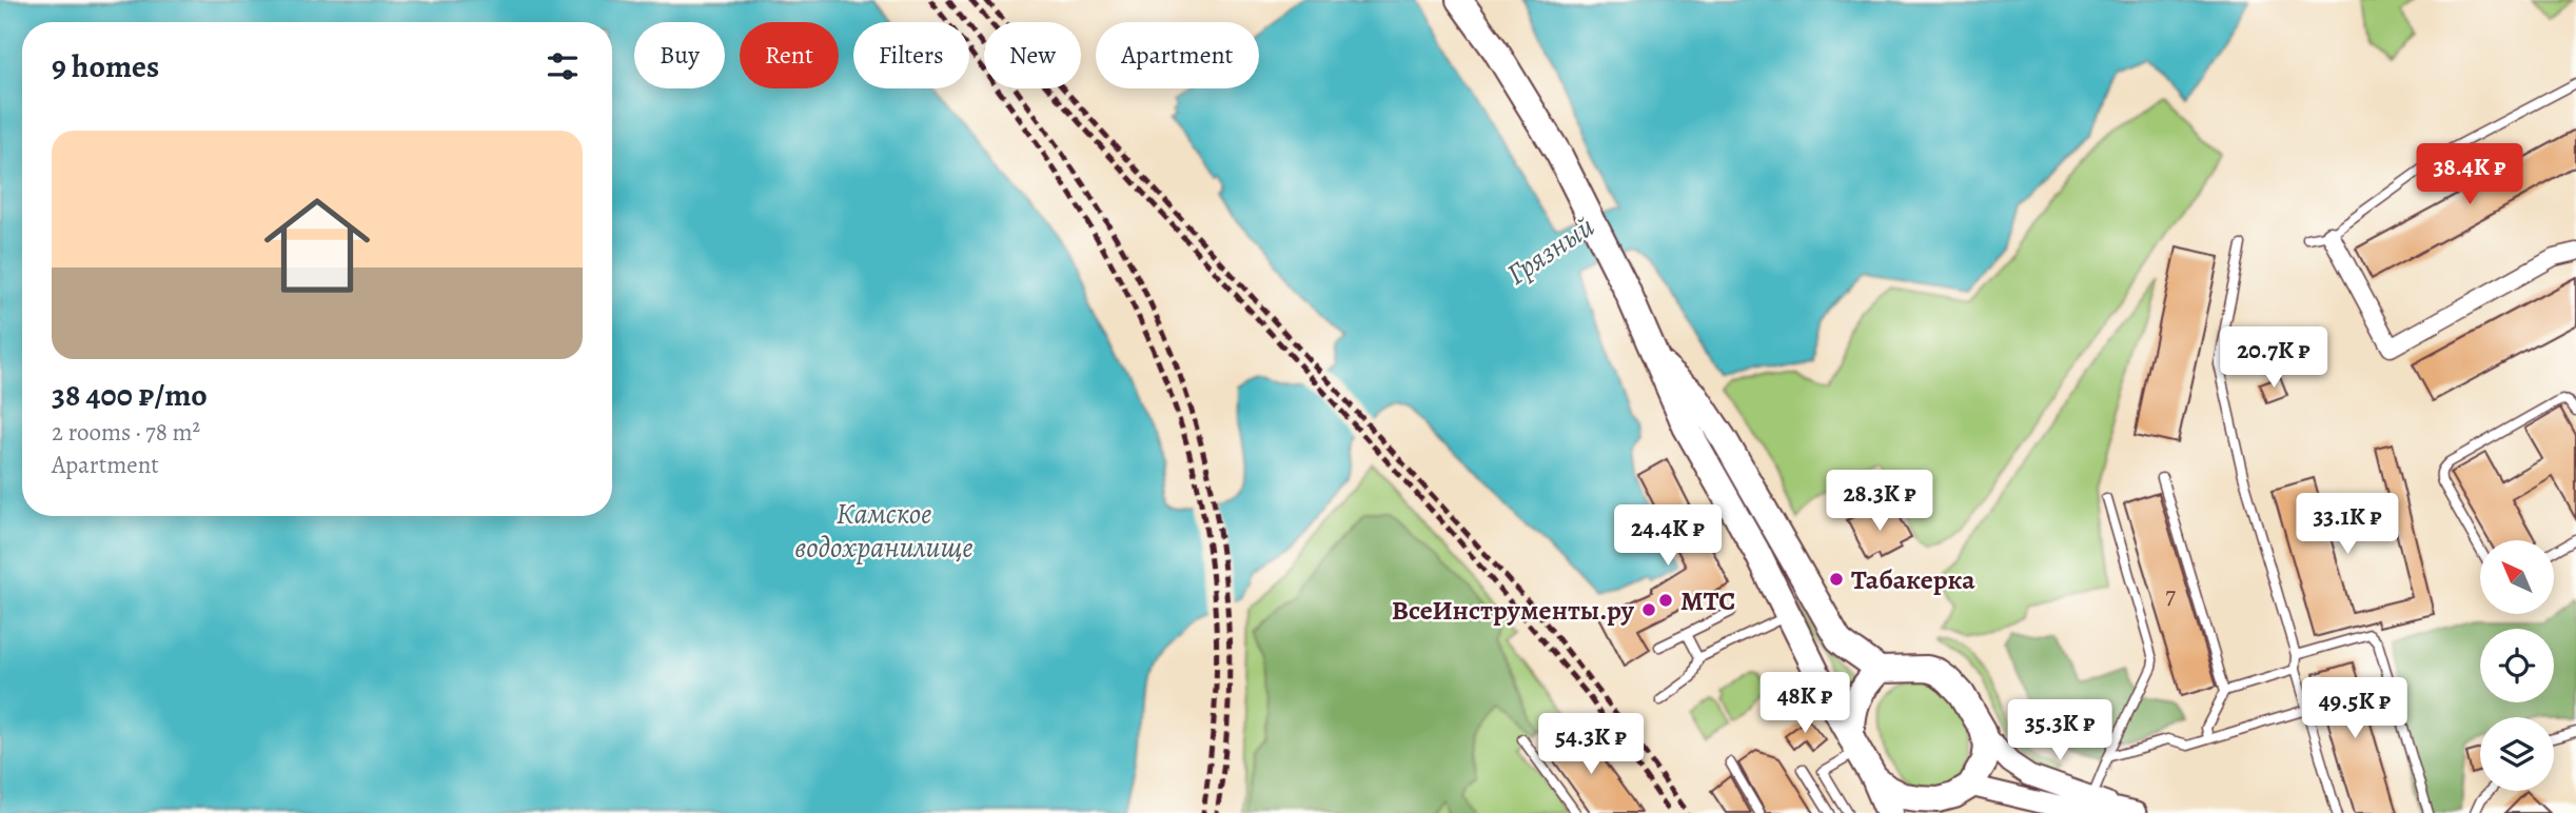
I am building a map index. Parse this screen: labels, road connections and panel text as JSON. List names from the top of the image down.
{
  "water": ["Грязный", "Камское водохранилище"],
  "places": ["Табакерка", "МТС", "ВсеИнструменты.ру"],
  "house_numbers": ["7"],
  "north": "top left",
  "page": {
    "chip": [
      "Buy",
      "Rent",
      "Filters",
      "New",
      "Apartment"
    ],
    "heading": "9 homes",
    "list": [
      {
        "name": "38 400 ₽/mo",
        "note": "2 rooms · 78 m² · Apartment"
      }
    ],
    "price": [
      "38.4K ₽",
      "20.7K ₽",
      "28.3K ₽",
      "33.1K ₽",
      "24.4K ₽",
      "48K ₽",
      "49.5K ₽",
      "35.3K ₽",
      "54.3K ₽"
    ]
  }
}
